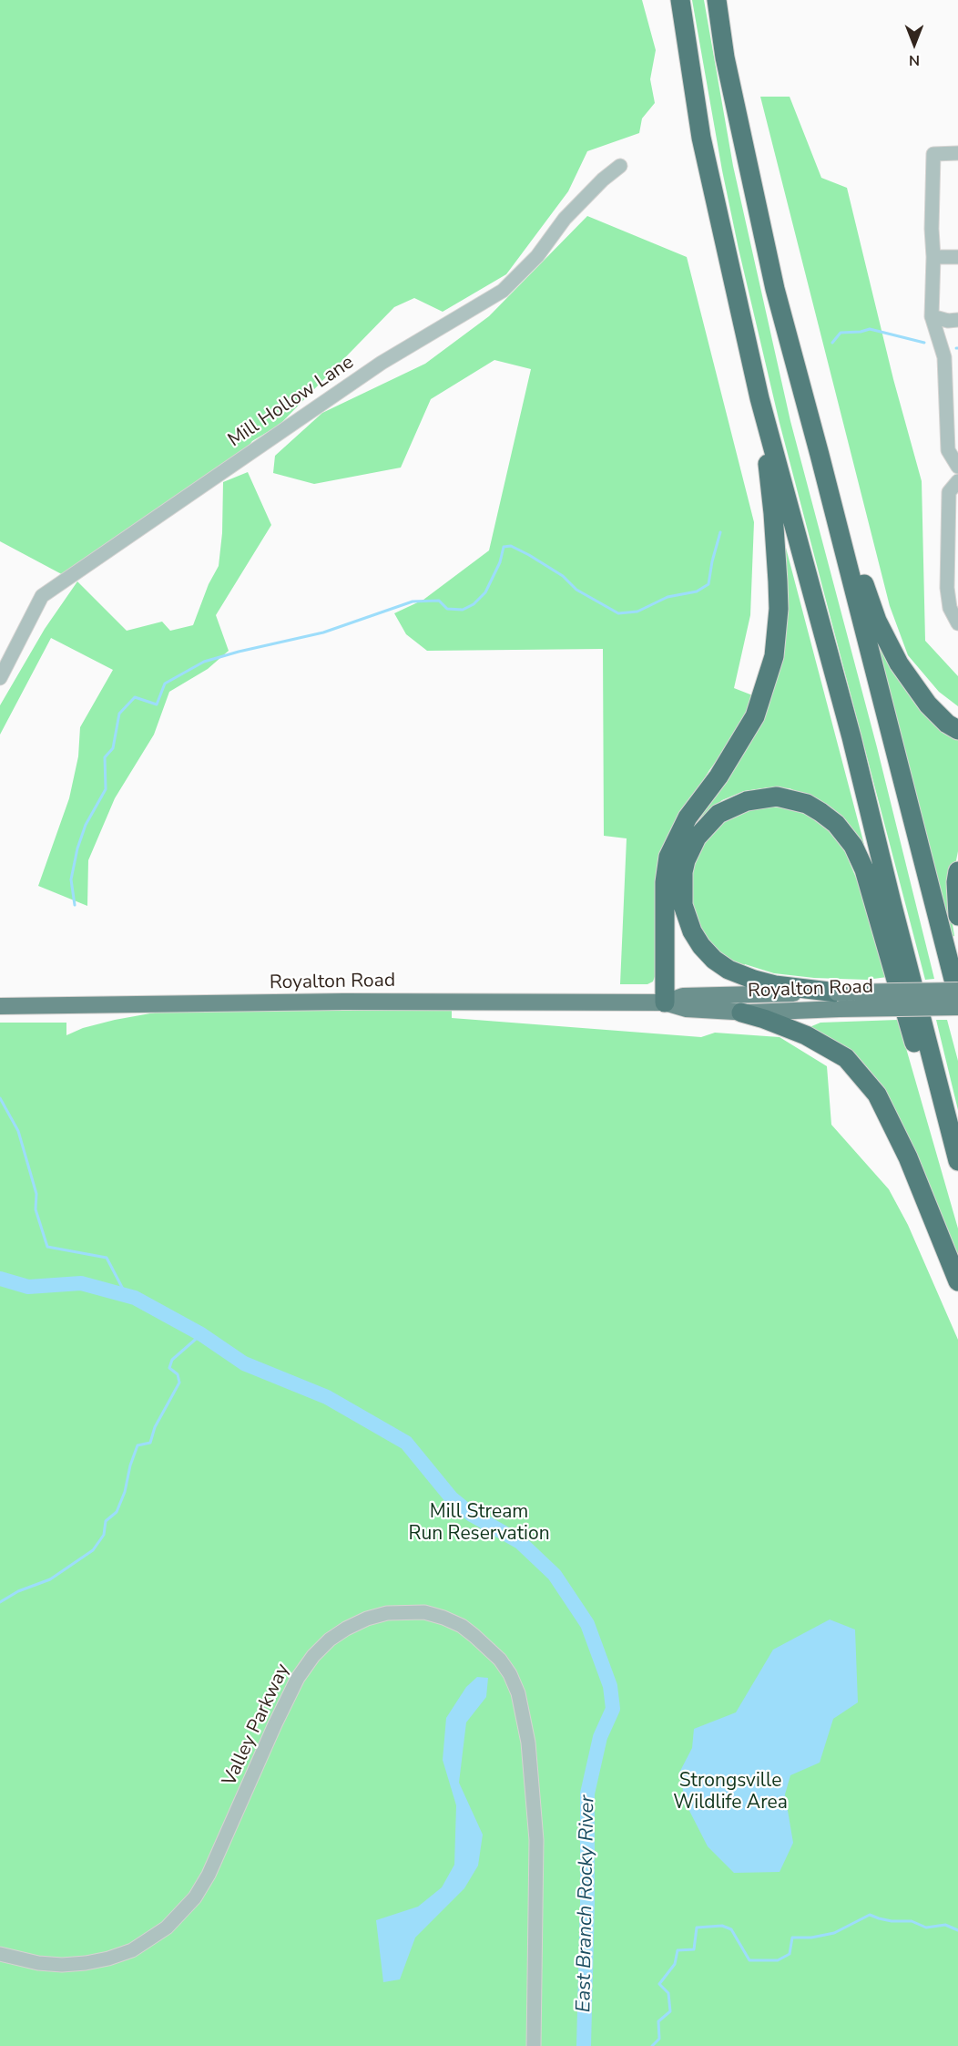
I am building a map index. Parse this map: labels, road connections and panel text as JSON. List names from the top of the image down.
{
  "streets": {
    "main road": ["Royalton Road"],
    "street": ["Mill Hollow Lane", "Valley Parkway"]
  },
  "water": ["East Branch Rocky River"],
  "parks": ["Mill Stream Run Reservation", "Strongsville Wildlife Area"],
  "north": "bottom"
}
